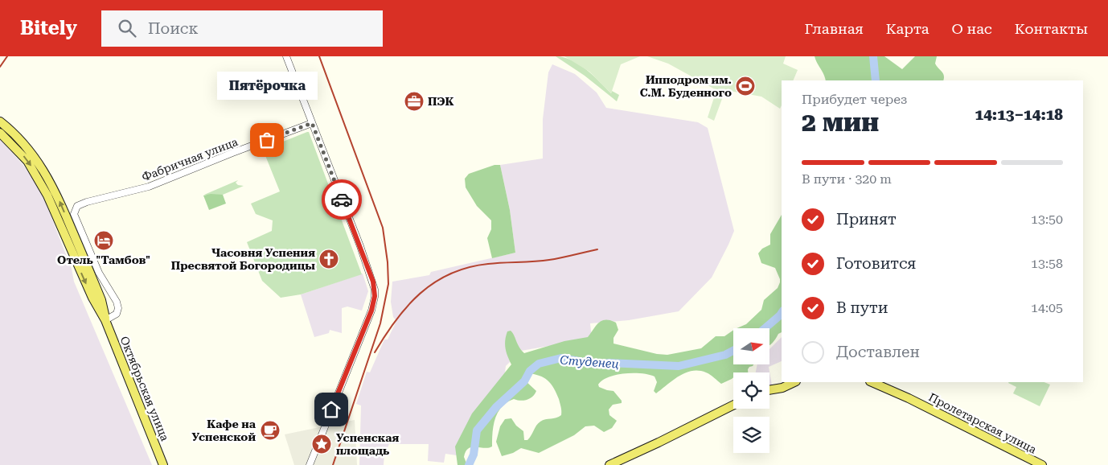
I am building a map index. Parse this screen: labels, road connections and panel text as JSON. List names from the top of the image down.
{
  "streets": {
    "main road": ["Октябрьская улица", "Пролетарская улица"],
    "street": ["Фабричная улица"]
  },
  "crossings": [
    ["Фабричная улица", "Октябрьская улица"]
  ],
  "water": ["Студенец"],
  "places": {
    "sports": ["Ипподром им. С.М. Буденного"],
    "office": ["ПЭК"],
    "other": ["Пятёрочка"],
    "hotel": ["Отель \"Тамбов\""],
    "church": ["Часовня Успения Пресвятой Богородицы"],
    "cafe": ["Кафе на Успенской"],
    "place": ["Успенская площадь"]
  },
  "north": "right",
  "page": {
    "header": "Bitely",
    "search": "Поиск",
    "nav": [
      "Главная",
      "Карта",
      "О нас",
      "Контакты"
    ],
    "bubble": "Пятёрочка",
    "heading": ["2 мин", "Прибудет через", "14:13–14:18"],
    "bar": "В пути · 320 m",
    "list": [
      ["Принят", "13:50"],
      ["Готовится", "13:58"],
      ["В пути", "14:05"],
      "Доставлен"
    ]
  }
}
